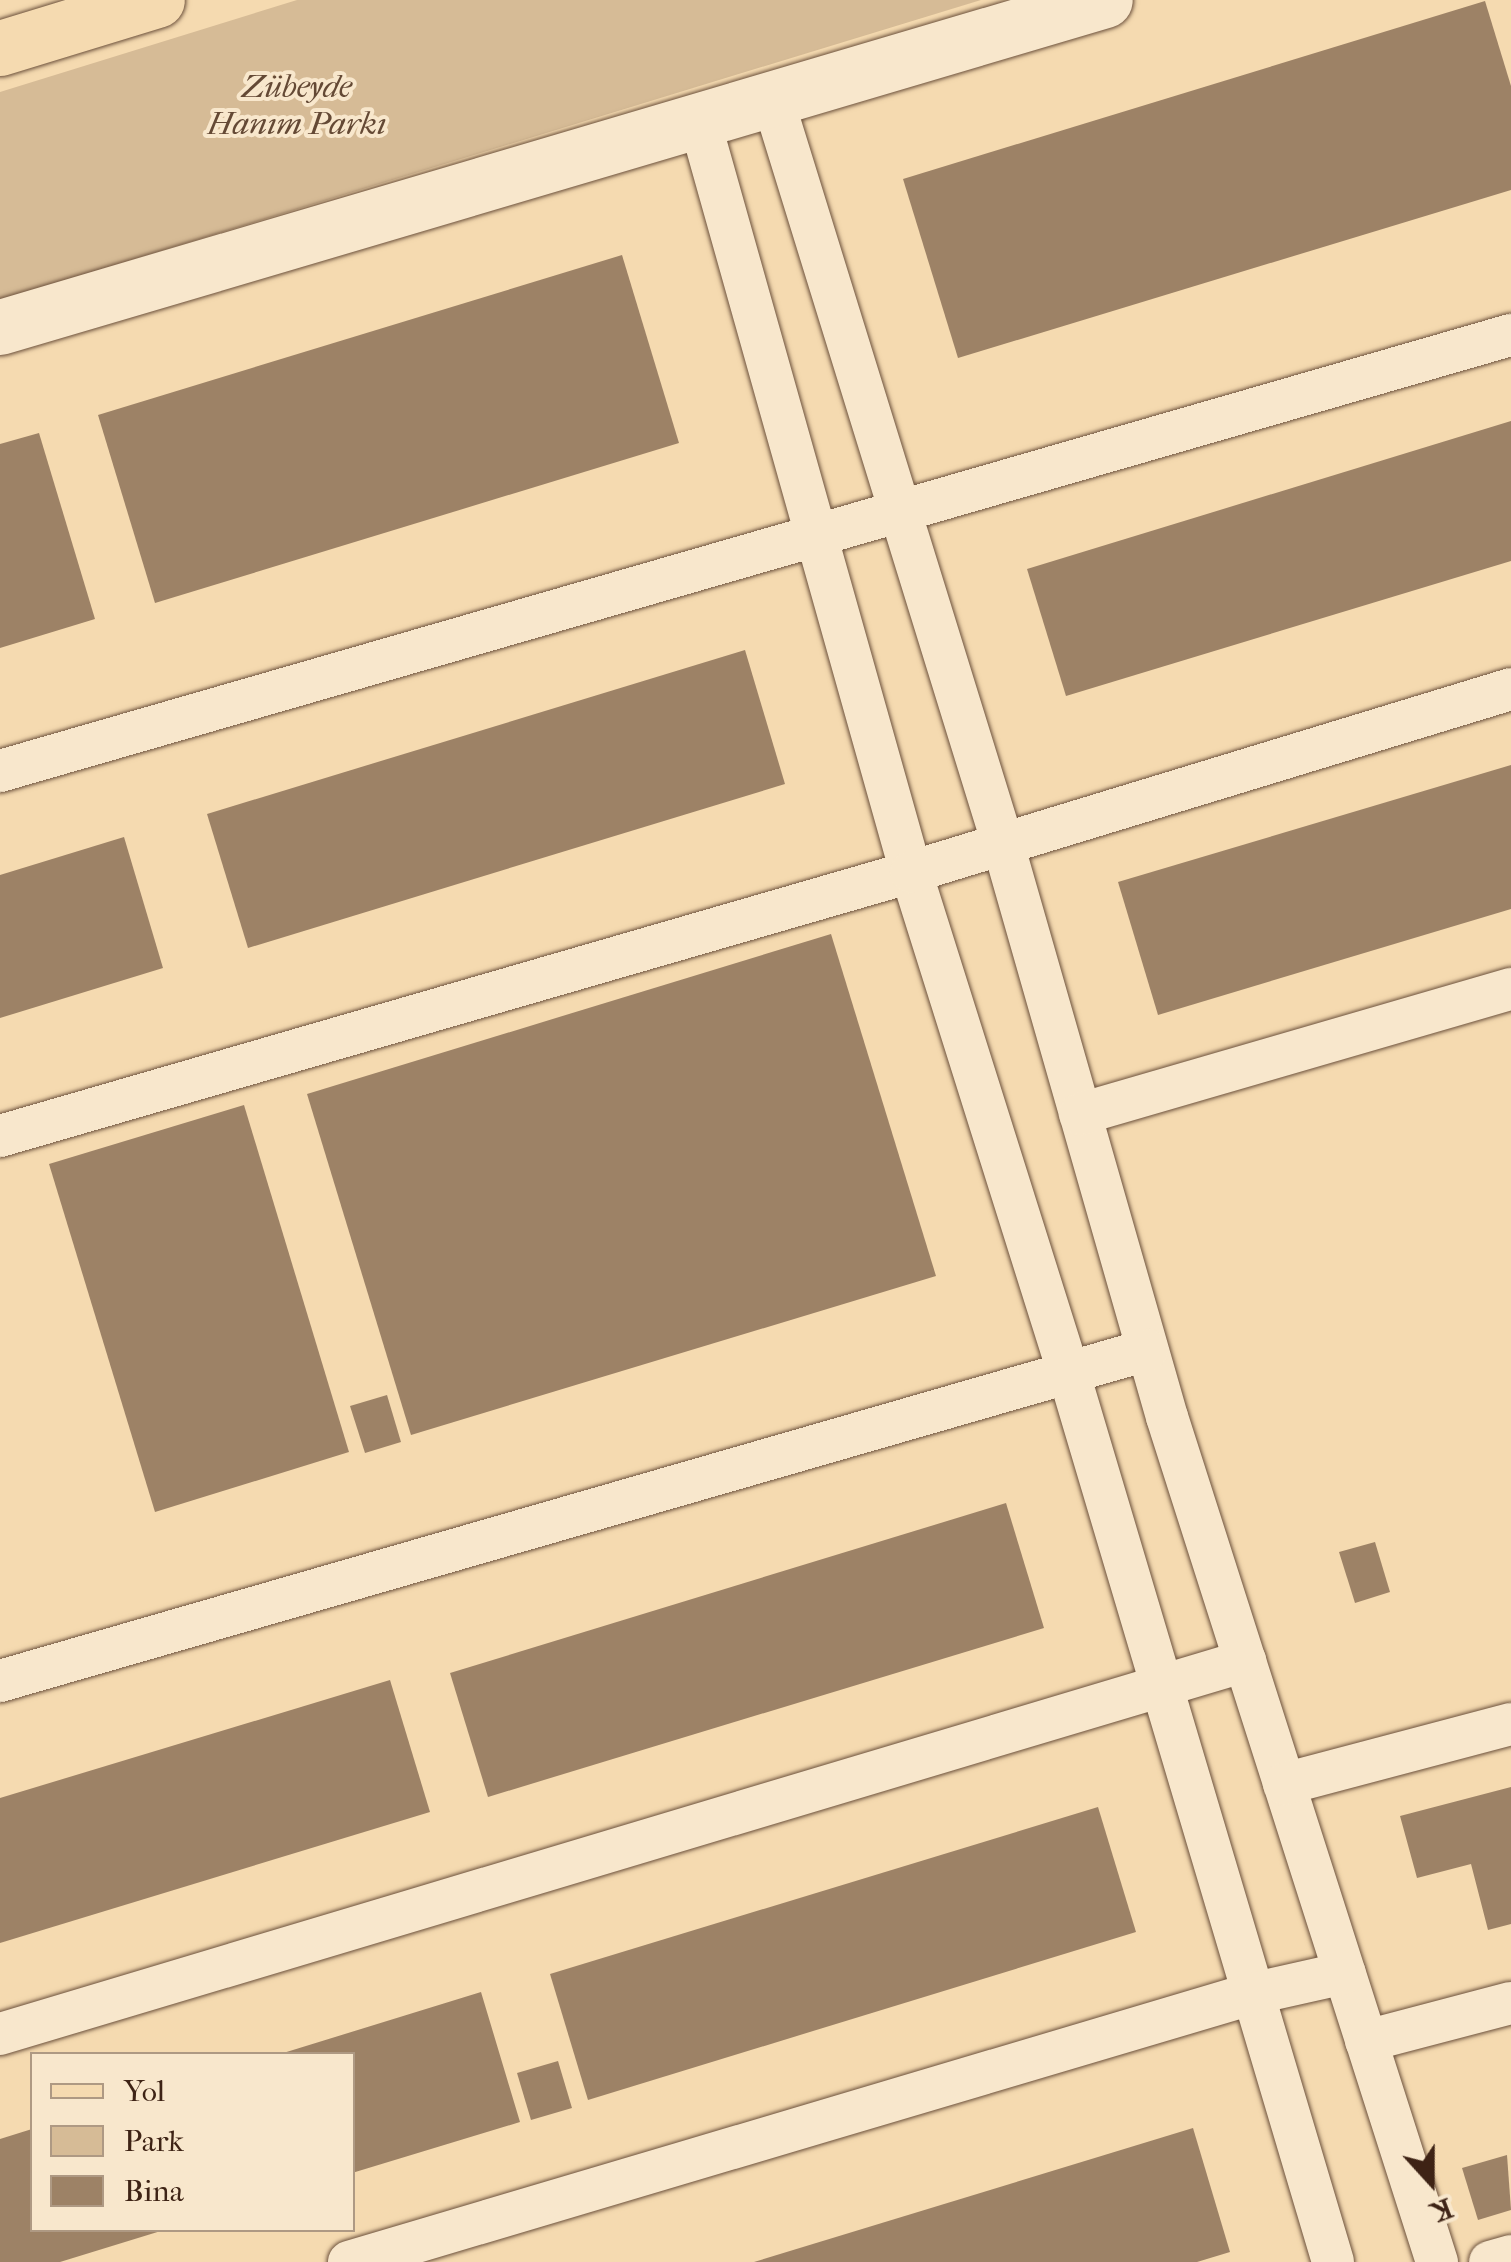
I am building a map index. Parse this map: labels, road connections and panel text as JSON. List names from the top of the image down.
{
  "parks": ["Zübeyde Hanım Parkı"],
  "legend": ["Yol", "Park", "Bina"],
  "north": "bottom"
}
